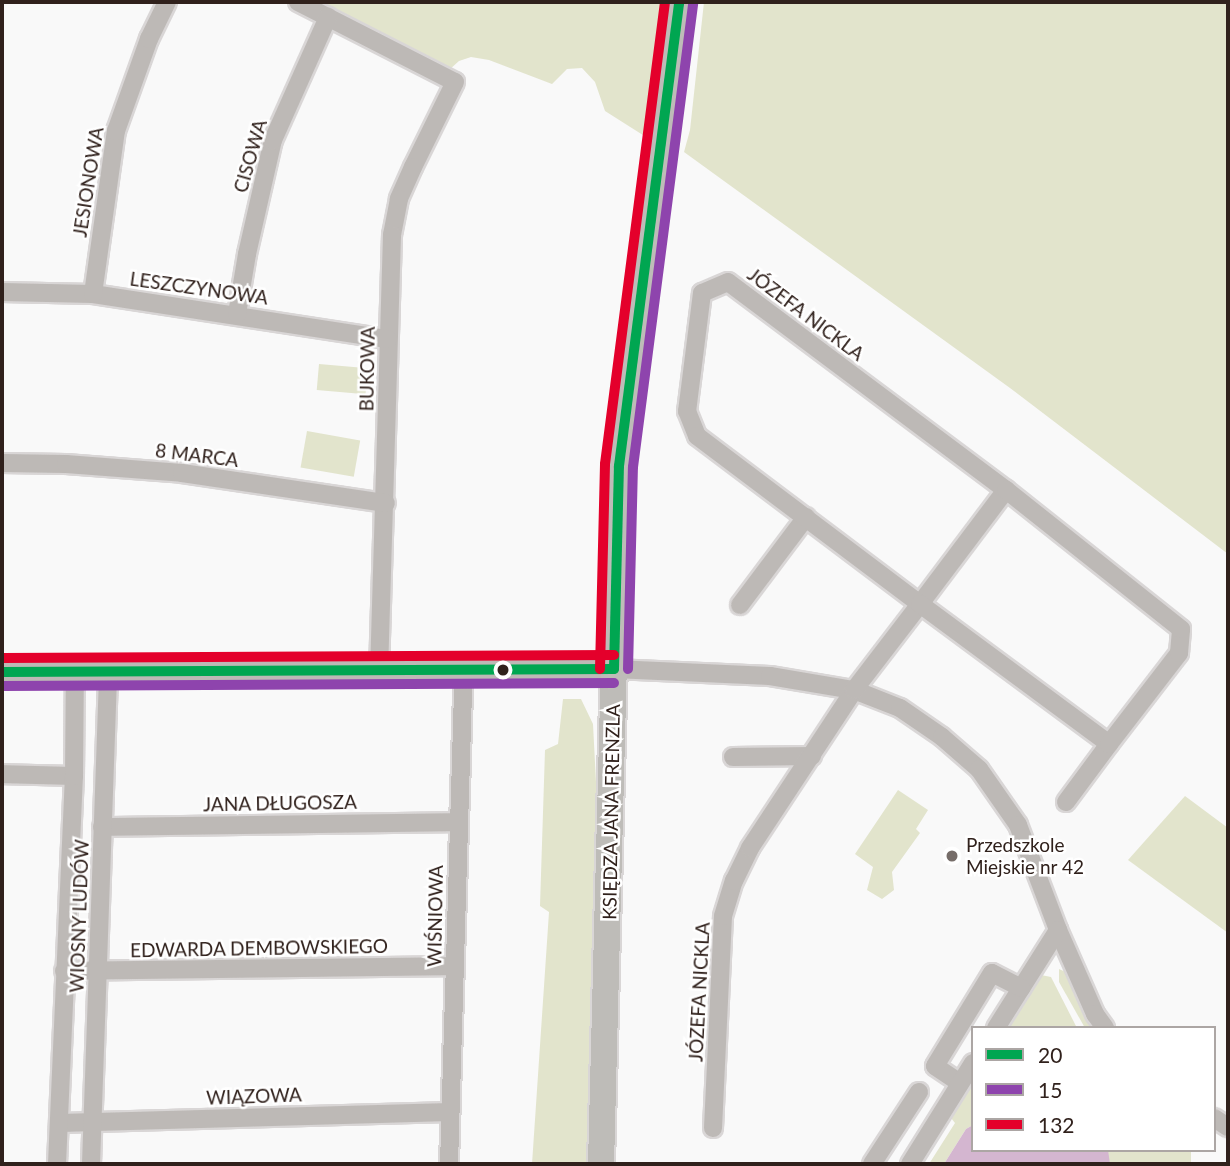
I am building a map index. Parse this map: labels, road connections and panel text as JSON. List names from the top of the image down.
{
  "streets": {
    "main road": ["KSIĘDZA JANA FRENZLA"],
    "street": [
      "CISOWA",
      "JESIONOWA",
      "LESZCZYNOWA",
      "JÓZEFA NICKLA",
      "BUKOWA",
      "8 MARCA",
      "JANA DŁUGOSZA",
      "WIOSNY LUDÓW",
      "WIŚNIOWA",
      "EDWARDA DEMBOWSKIEGO",
      "WIĄZOWA"
    ]
  },
  "crossings": [
    ["CISOWA", "LESZCZYNOWA"],
    ["CISOWA", "BUKOWA"],
    ["JESIONOWA", "LESZCZYNOWA"],
    ["LESZCZYNOWA", "BUKOWA"],
    ["BUKOWA", "8 MARCA"],
    ["JANA DŁUGOSZA", "WIOSNY LUDÓW"],
    ["JANA DŁUGOSZA", "WIŚNIOWA"],
    ["WIOSNY LUDÓW", "EDWARDA DEMBOWSKIEGO"],
    ["WIOSNY LUDÓW", "WIĄZOWA"],
    ["WIŚNIOWA", "EDWARDA DEMBOWSKIEGO"],
    ["WIŚNIOWA", "WIĄZOWA"]
  ],
  "places": ["Przedszkole Miejskie nr 42"],
  "lines": ["transit line 20", "transit line 132", "transit line 15"],
  "legend": ["20", "15", "132"]
}
